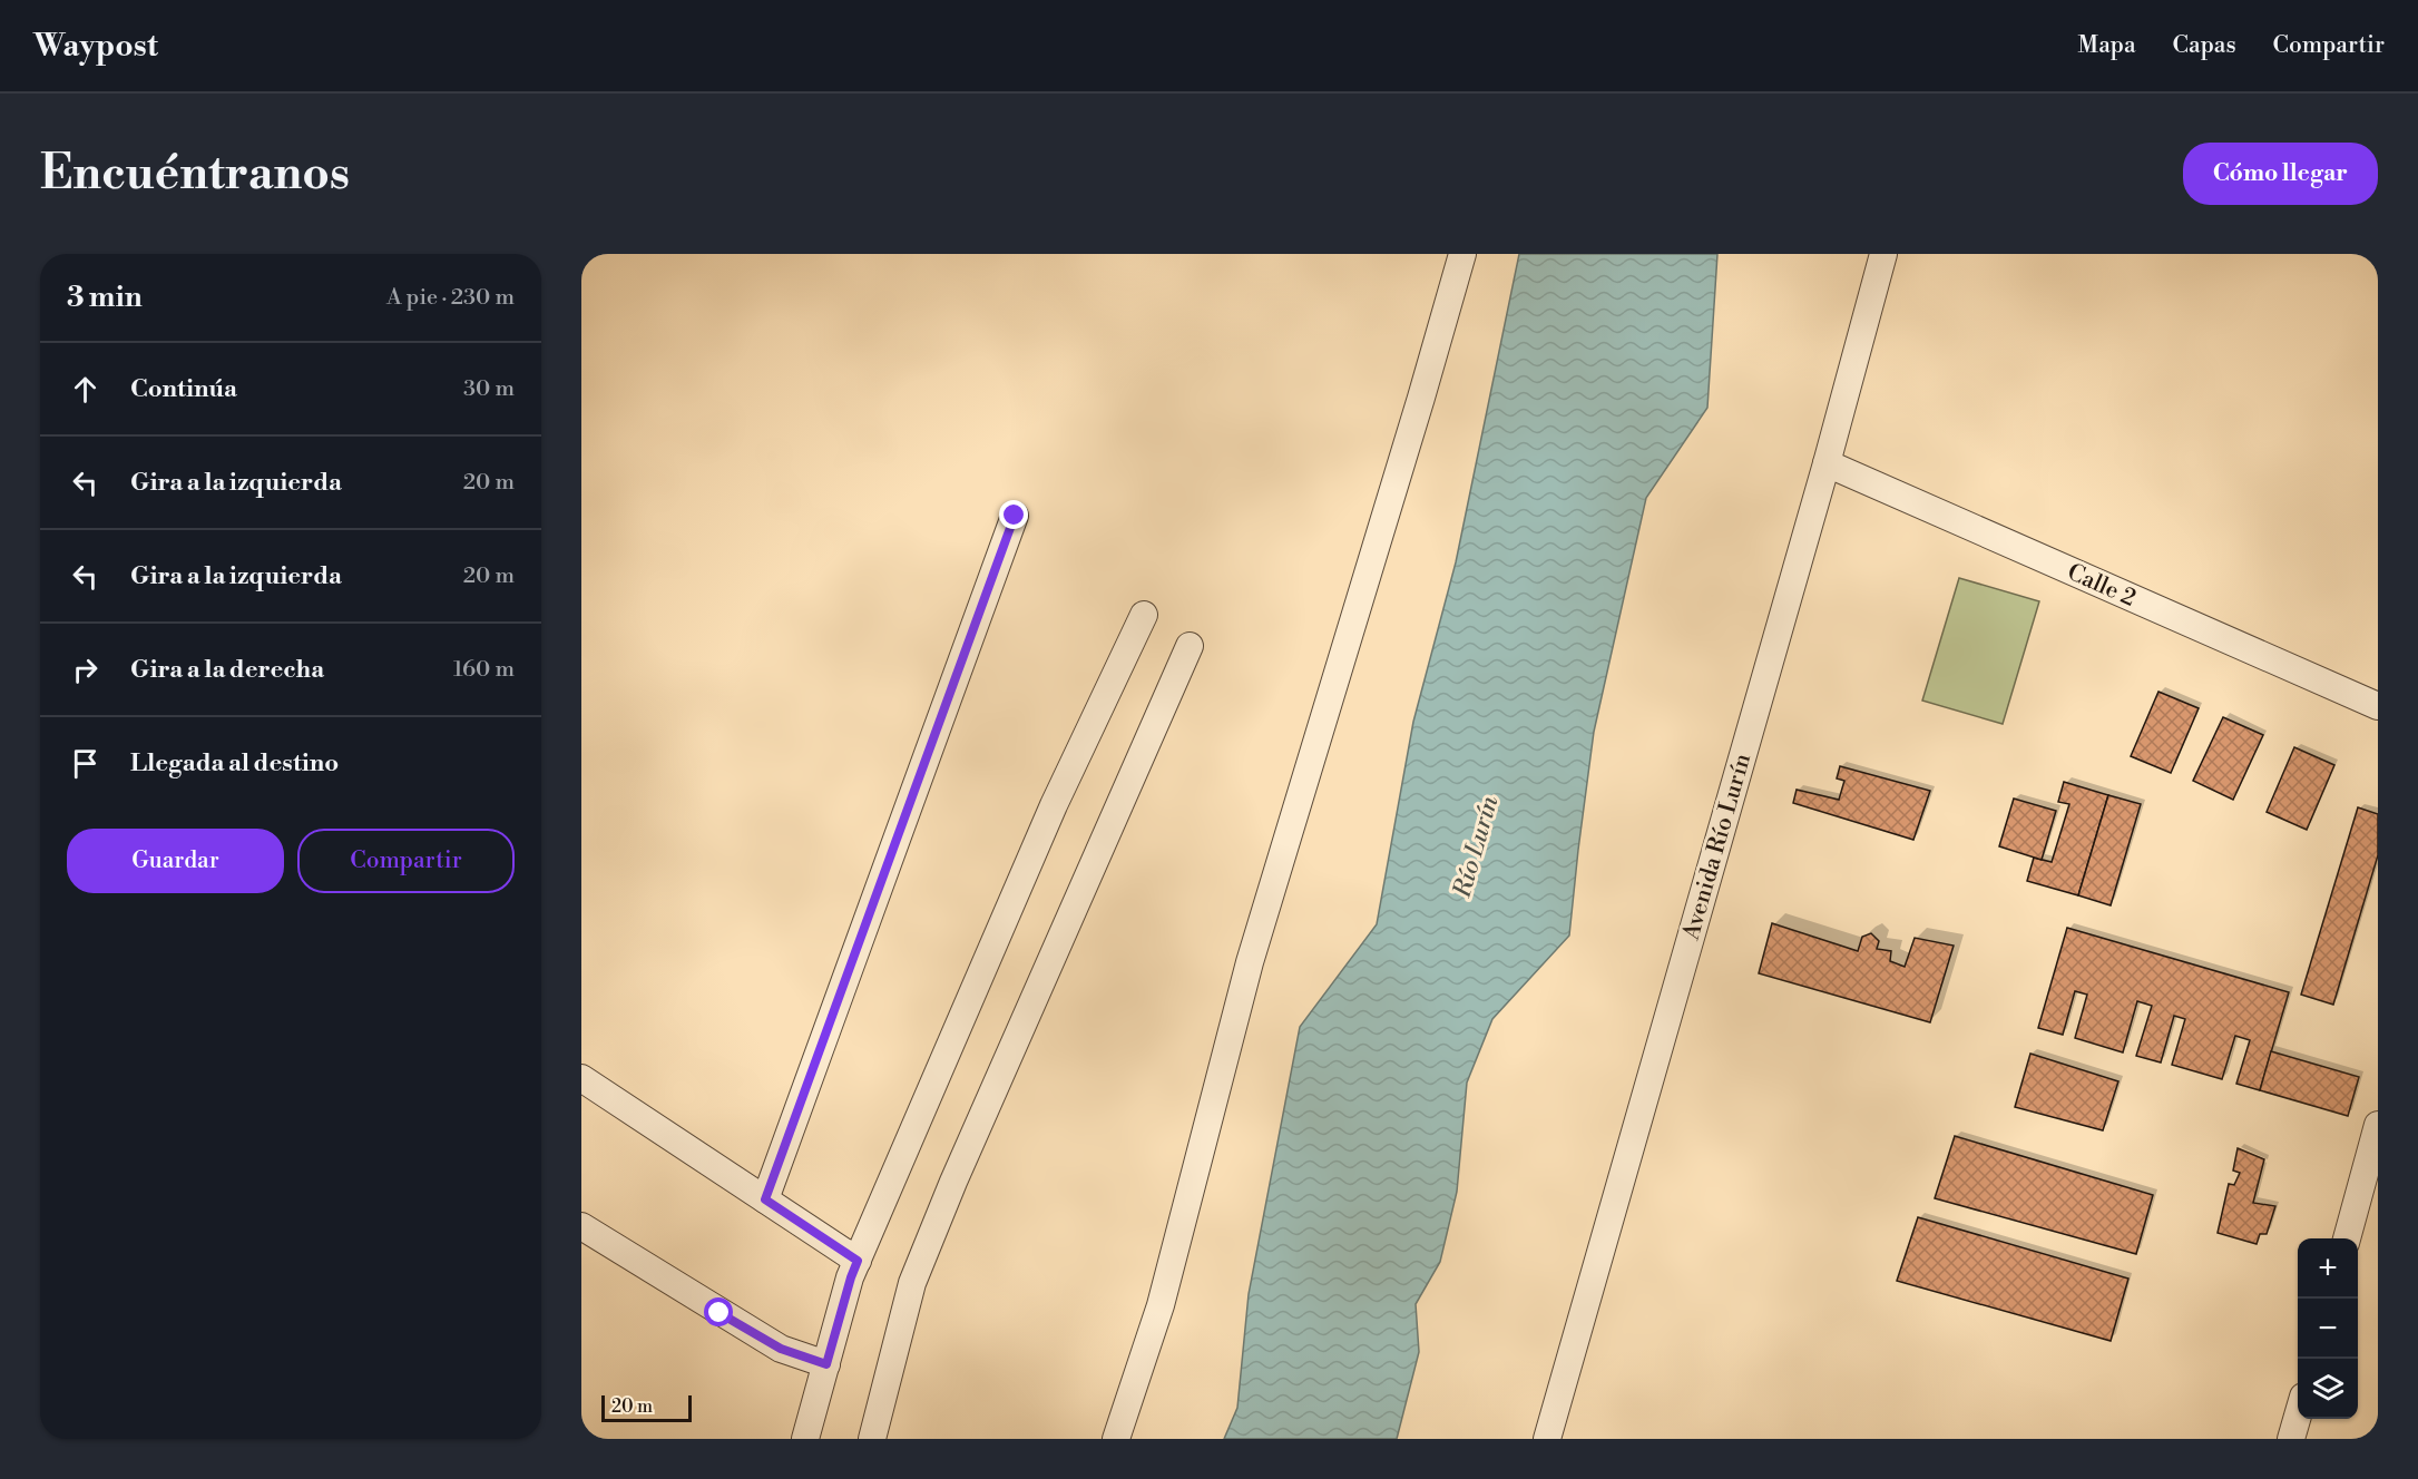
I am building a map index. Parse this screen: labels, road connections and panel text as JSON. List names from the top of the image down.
{
  "streets": {
    "street": ["Calle 2", "Avenida Río Lurín"]
  },
  "crossings": [
    ["Calle 2", "Avenida Río Lurín"]
  ],
  "water": ["Río Lurín"],
  "scale_bar": "20 m",
  "page": {
    "header": "Waypost",
    "nav": ["Mapa", "Capas", "Compartir"],
    "buttons": [
      "Cómo llegar",
      ["Guardar", "Compartir"]
    ],
    "title": "Encuéntranos",
    "heading": ["3 min", "A pie · 230 m"],
    "list": [
      ["Continúa", "30 m"],
      ["Gira a la izquierda", "20 m"],
      ["Gira a la izquierda", "20 m"],
      ["Gira a la derecha", "160 m"],
      "Llegada al destino"
    ],
    "map_buttons": ["+", "−"],
    "scale": "20 m"
  }
}
